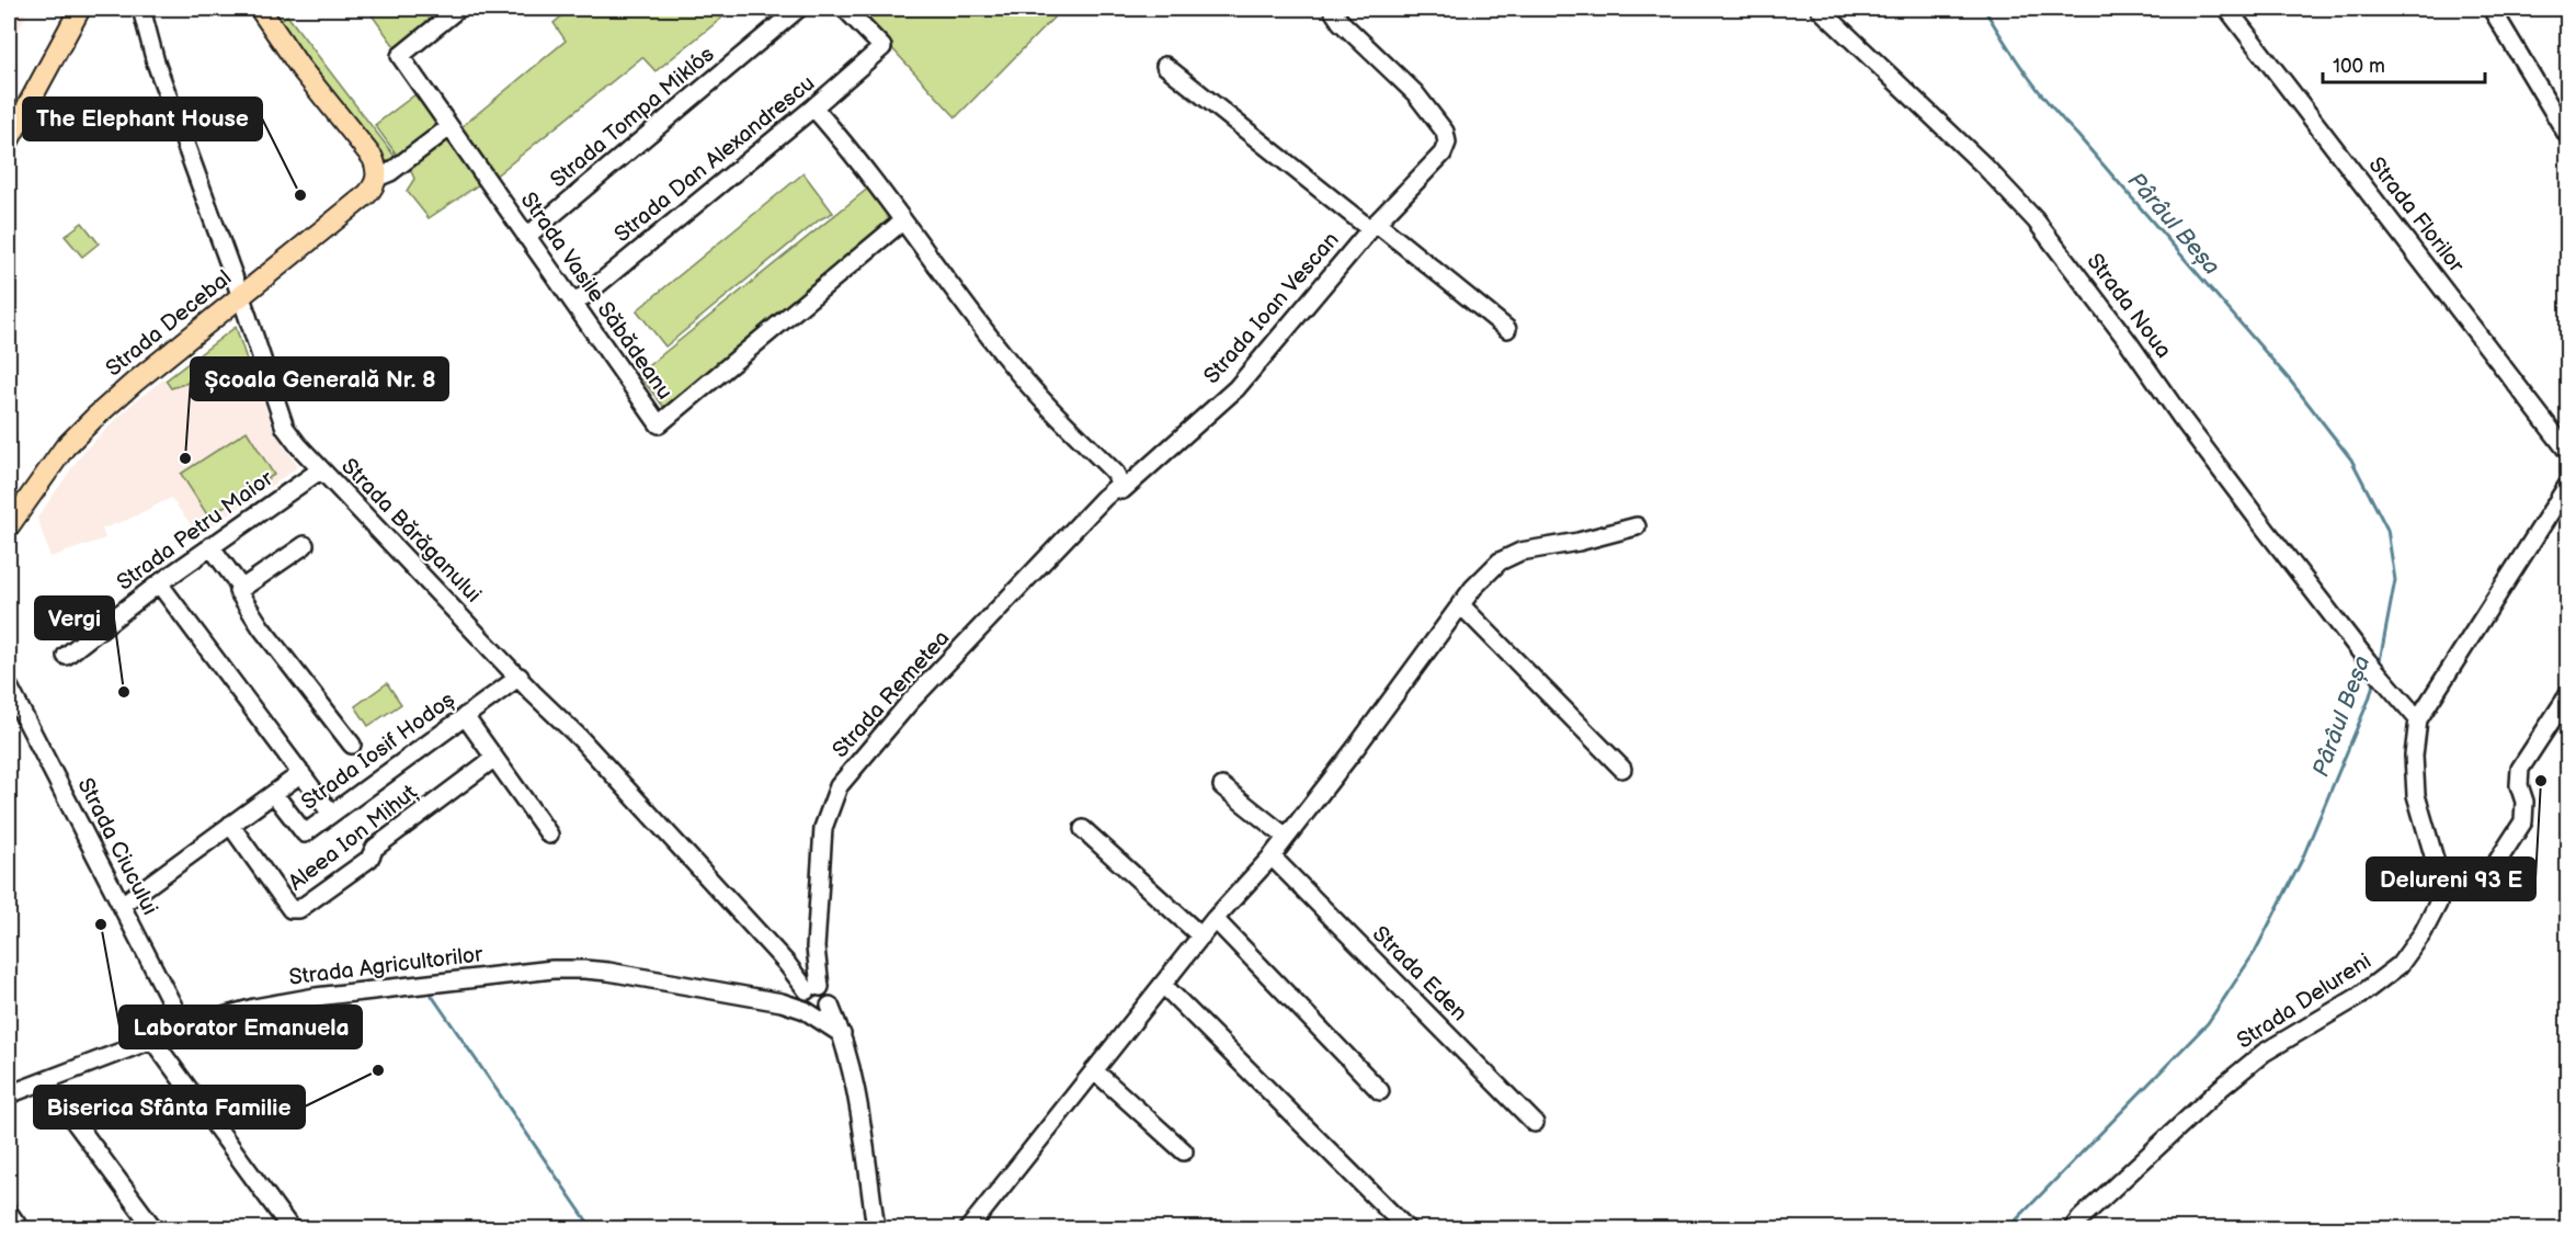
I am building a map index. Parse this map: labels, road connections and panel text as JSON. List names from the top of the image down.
{
  "streets": {
    "main road": ["Strada Decebal"],
    "street": [
      "Strada Tompa Miklós",
      "Strada Dan Alexandrescu",
      "Strada Florilor",
      "Strada Vasile Săbădeanu",
      "Strada Noua",
      "Strada Ioan Vescan",
      "Strada Petru Maior",
      "Strada Bărăganului",
      "Strada Remetea",
      "Strada Iosif Hodoș",
      "Aleea Ion Mihuț",
      "Strada Ciucului",
      "Strada Agricultorilor",
      "Strada Eden",
      "Strada Delureni"
    ]
  },
  "crossings": [
    ["Strada Tompa Miklós", "Strada Vasile Săbădeanu"],
    ["Strada Dan Alexandrescu", "Strada Vasile Săbădeanu"],
    ["Strada Noua", "Strada Delureni"],
    ["Strada Ioan Vescan", "Strada Remetea"],
    ["Strada Decebal", "Strada Bărăganului"],
    ["Strada Petru Maior", "Strada Bărăganului"],
    ["Strada Bărăganului", "Strada Remetea"],
    ["Strada Bărăganului", "Strada Iosif Hodoș"],
    ["Strada Bărăganului", "Strada Agricultorilor"],
    ["Strada Remetea", "Strada Agricultorilor"],
    ["Strada Iosif Hodoș", "Aleea Ion Mihuț"],
    ["Strada Iosif Hodoș", "Strada Ciucului"],
    ["Strada Ciucului", "Strada Agricultorilor"]
  ],
  "water": ["Pârâul Beșa"],
  "places": [
    "The Elephant House",
    "Școala Generală Nr. 8",
    "Vergi",
    "Delureni 93 E",
    "Laborator Emanuela",
    "Biserica Sfânta Familie"
  ],
  "scale_bar": "100 m"
}
